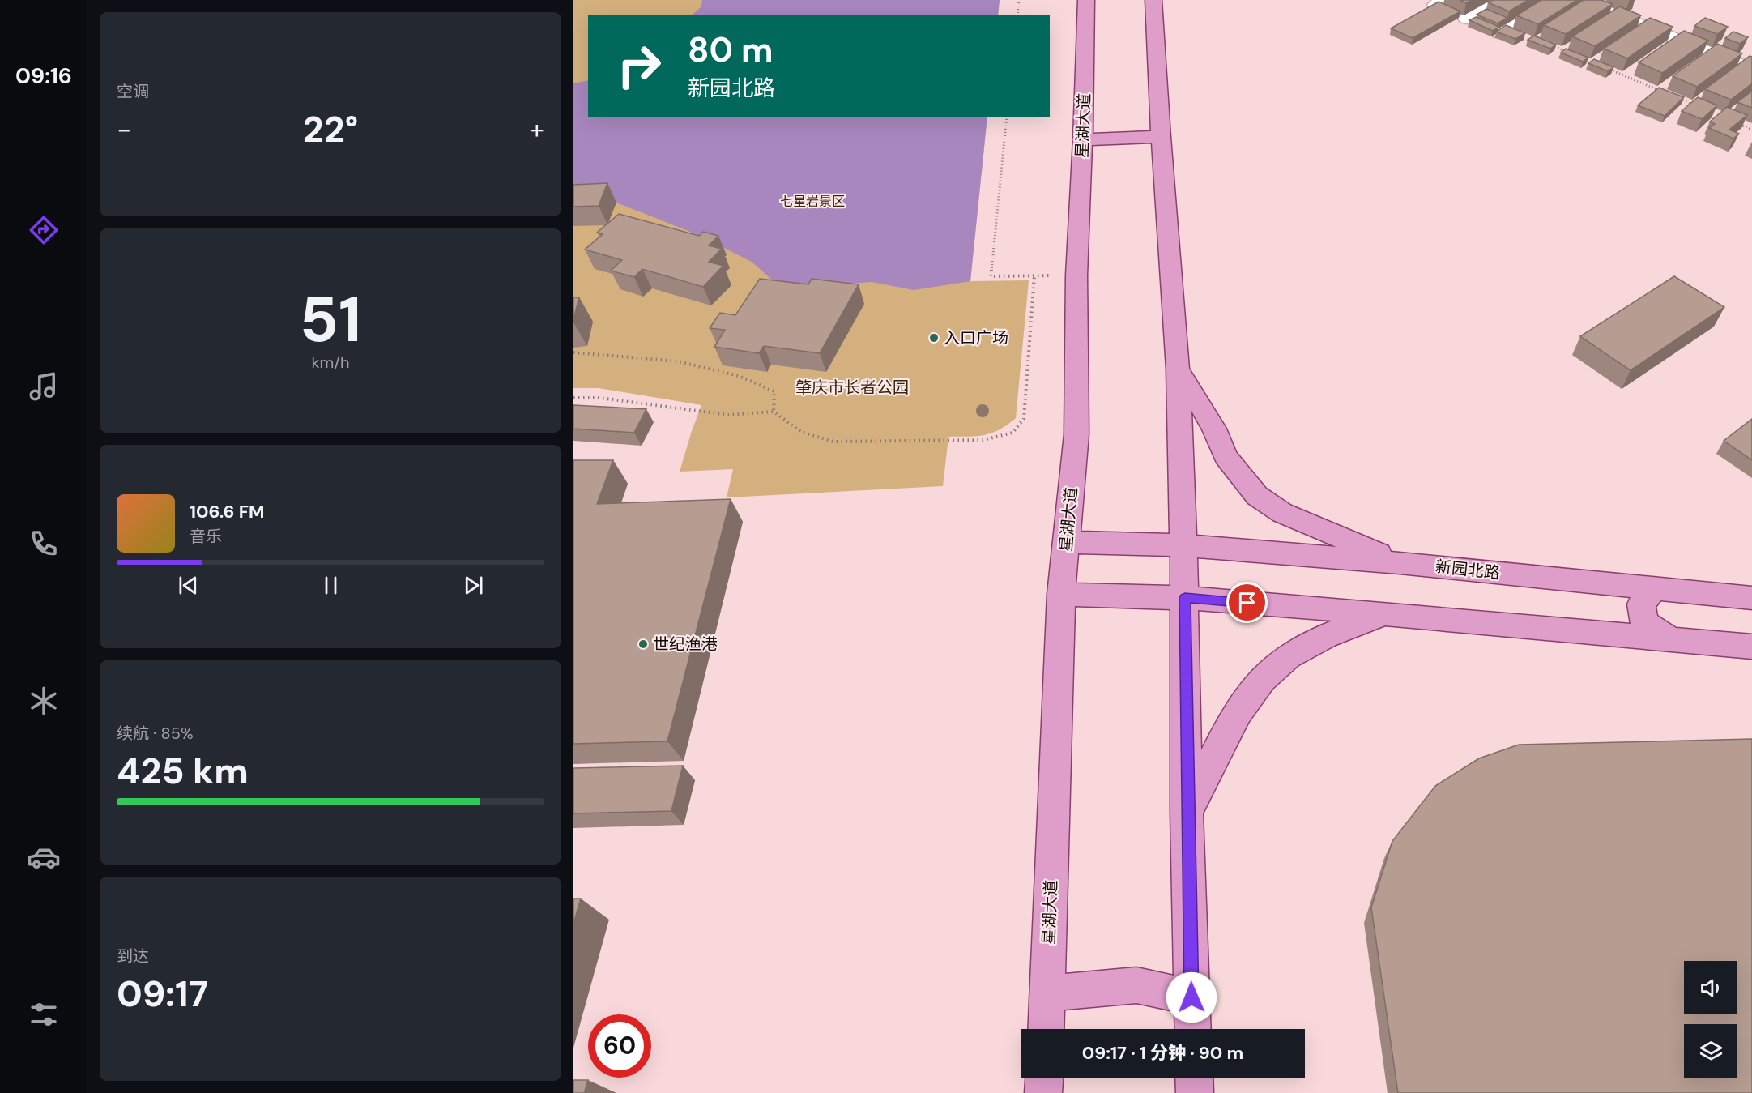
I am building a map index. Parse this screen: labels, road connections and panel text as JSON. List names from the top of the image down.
{
  "streets": {
    "main road": ["星湖大道", "新园北路"]
  },
  "crossings": [
    ["星湖大道", "新园北路"]
  ],
  "parks": ["七星岩景区", "肇庆市长者公园"],
  "places": ["入口广场", "世纪渔港"],
  "page": {
    "tabs": "09:16",
    "tile": [
      "空调",
      ["51", "km/h"],
      ["续航 · 85%", "425 km"],
      ["到达", "09:17"]
    ],
    "turn": ["80 m", "新园北路"],
    "heat": ["−", "22°", "+"],
    "song": ["106.6 FM", "音乐"],
    "limit": "60",
    "trip": "09:17 · 1 分钟 · 90 m"
  }
}
